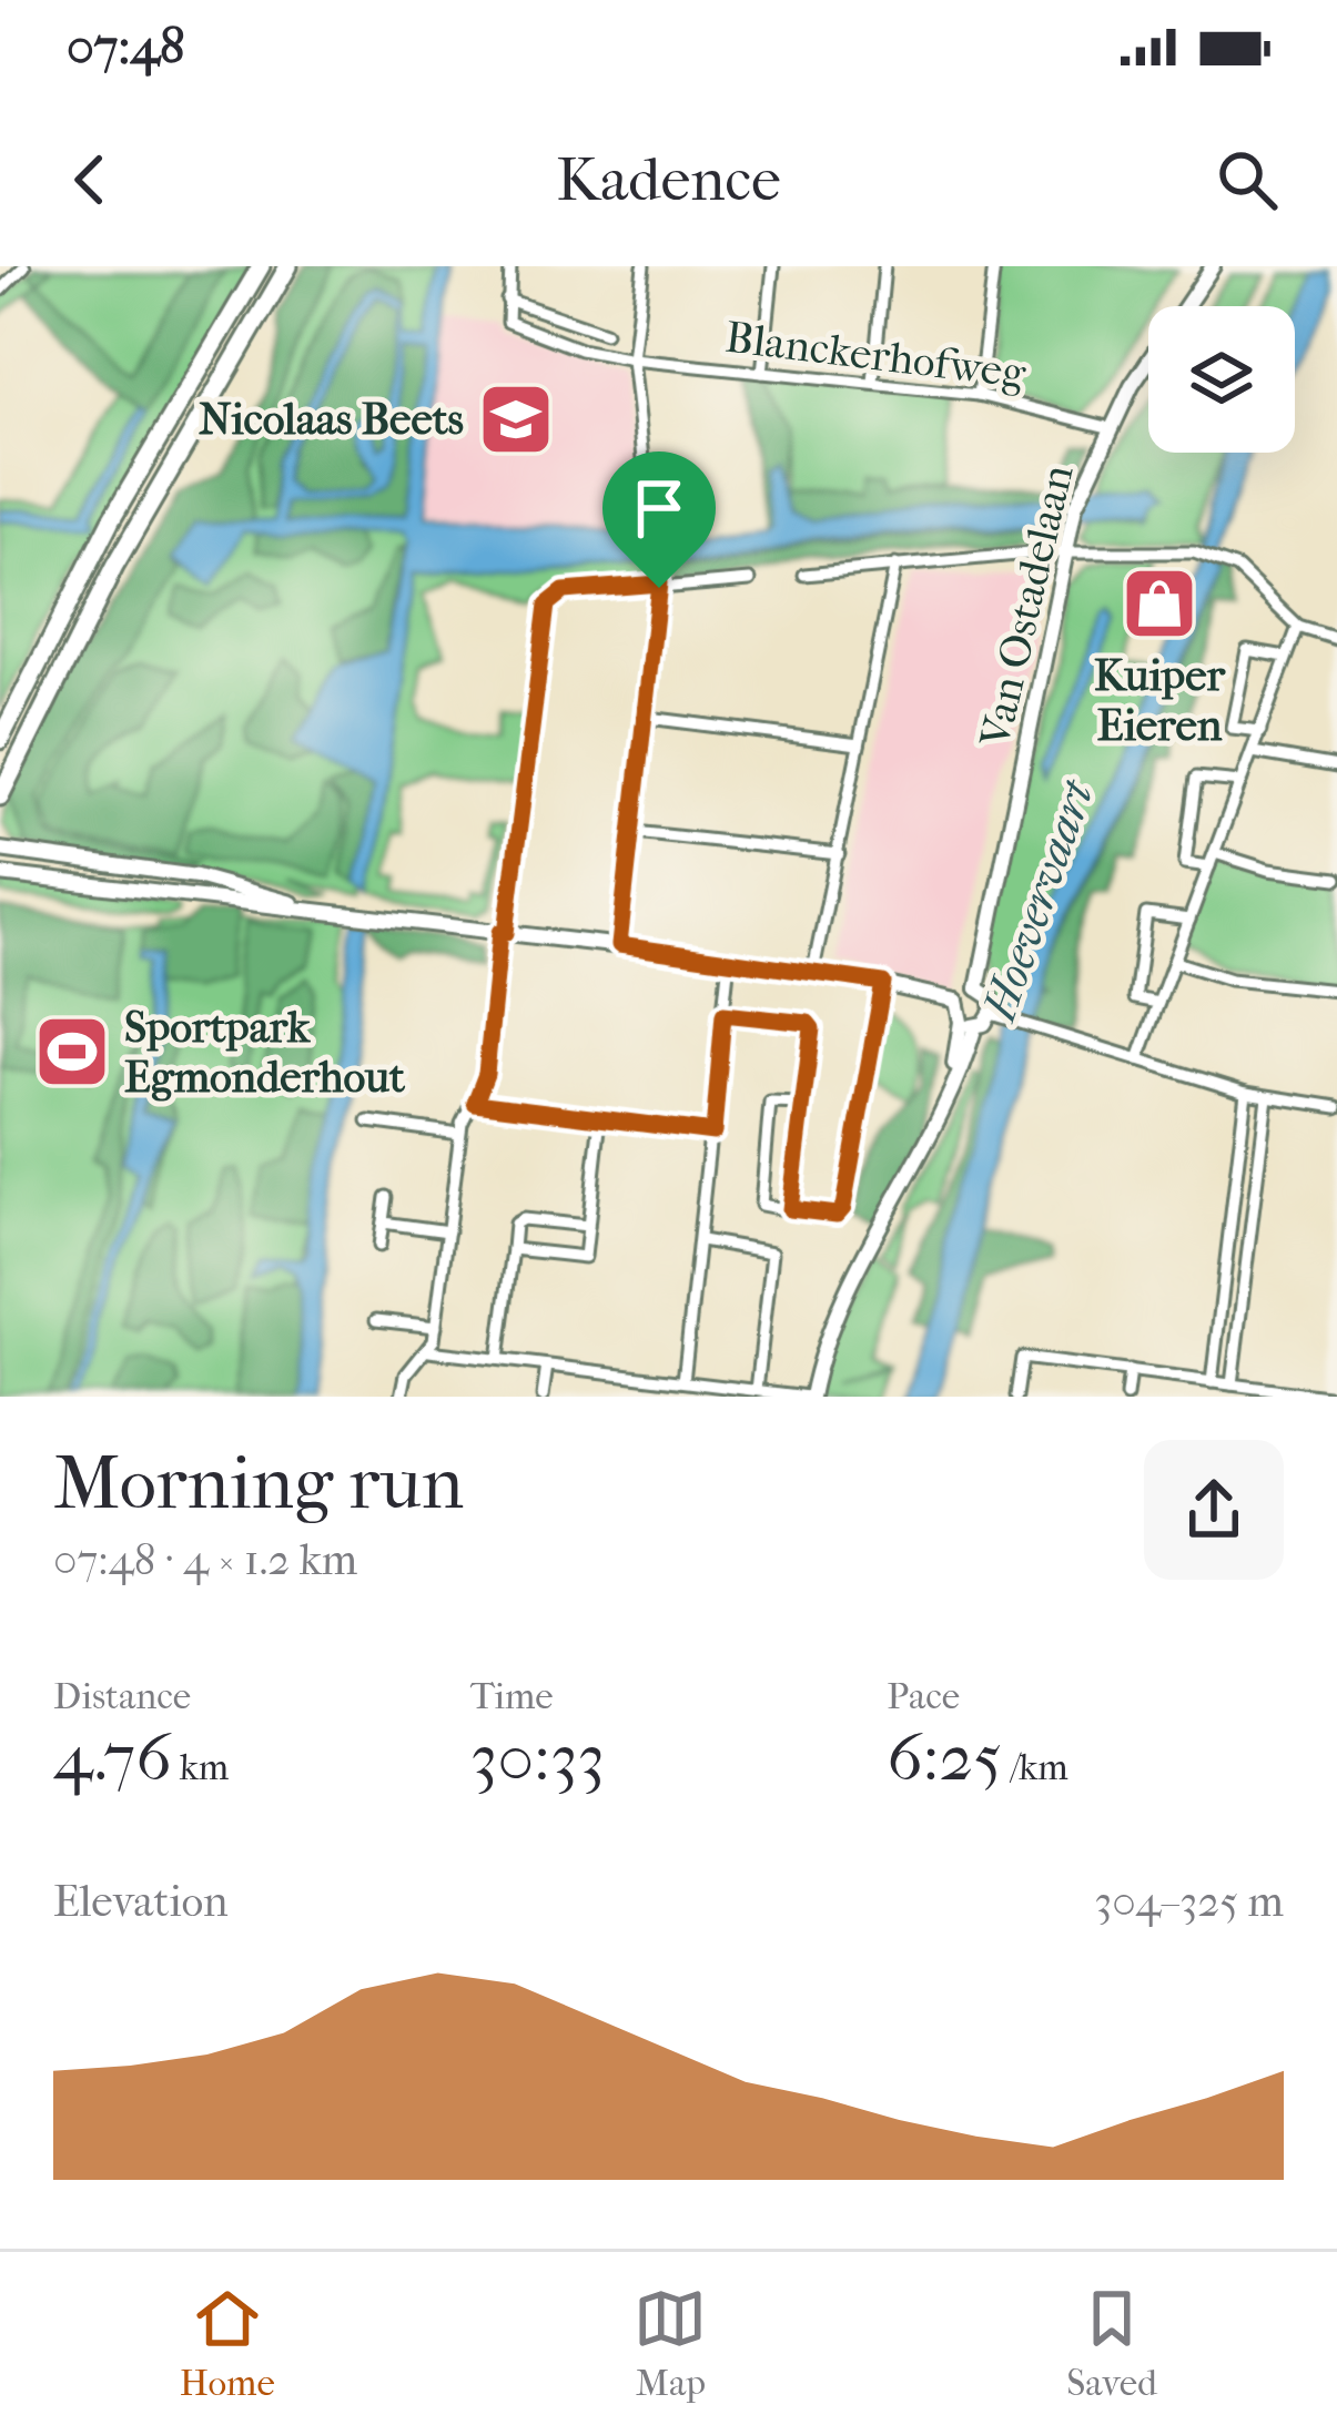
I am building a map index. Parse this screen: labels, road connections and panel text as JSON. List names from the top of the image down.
{
  "streets": {
    "street": ["Blanckerhofweg", "Van Ostadelaan"]
  },
  "crossings": [
    ["Blanckerhofweg", "Van Ostadelaan"]
  ],
  "water": ["Hoevervaart"],
  "places": {
    "school or university": ["Nicolaas Beets"],
    "shop": ["Kuiper Eieren"],
    "sports": ["Sportpark Egmonderhout"]
  },
  "page": {
    "status": "07:48",
    "header": "Kadence",
    "heading": ["Morning run", "07:48 · 4 × 1.2 km"],
    "stats": [
      ["Distance", "4.76 km"],
      ["Time", "30:33"],
      ["Pace", "6:25 /km"]
    ],
    "chart": ["Elevation", "304–325 m"],
    "tabs": ["Home", "Map", "Saved"]
  }
}
